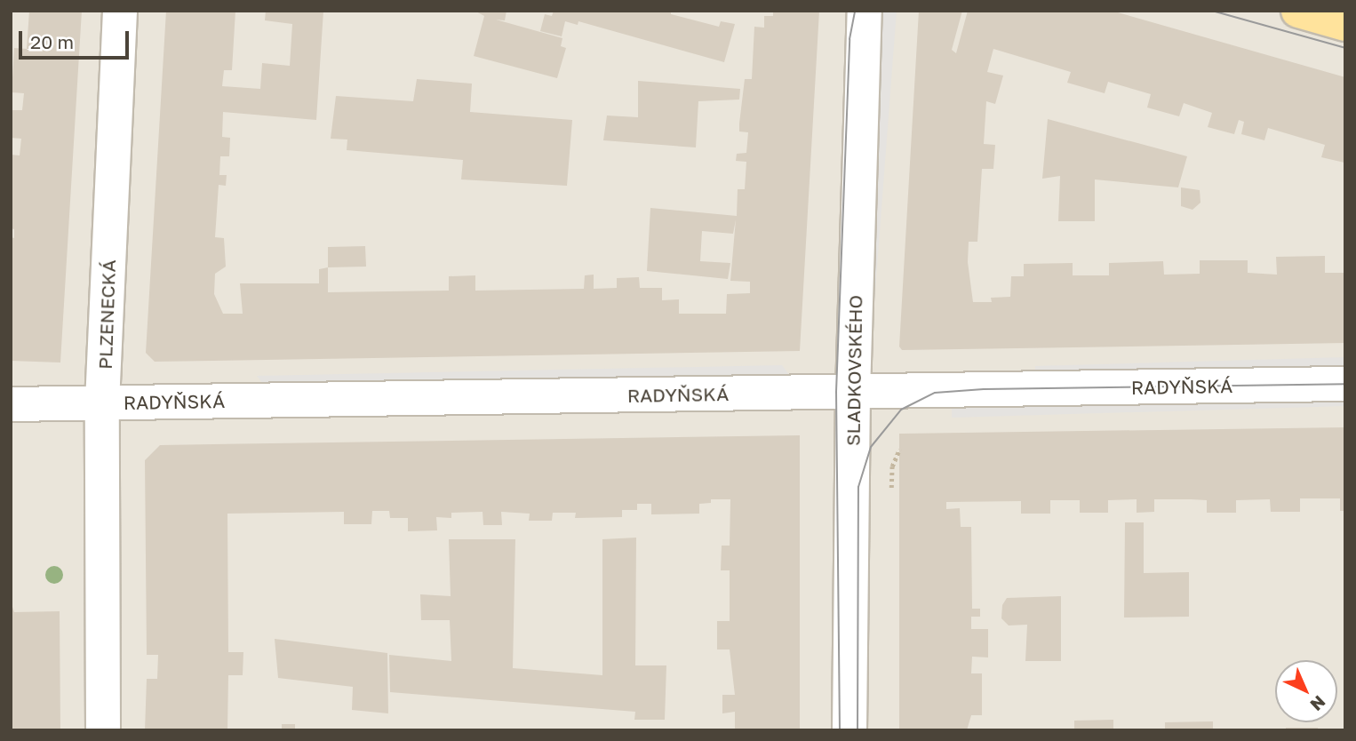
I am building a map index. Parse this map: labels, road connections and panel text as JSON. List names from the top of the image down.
{
  "streets": {
    "street": ["PLZENECKÁ", "SLADKOVSKÉHO", "RADYŇSKÁ"]
  },
  "crossings": [
    ["PLZENECKÁ", "RADYŇSKÁ"],
    ["SLADKOVSKÉHO", "RADYŇSKÁ"]
  ],
  "scale_bar": "20 m",
  "north": "bottom right"
}
